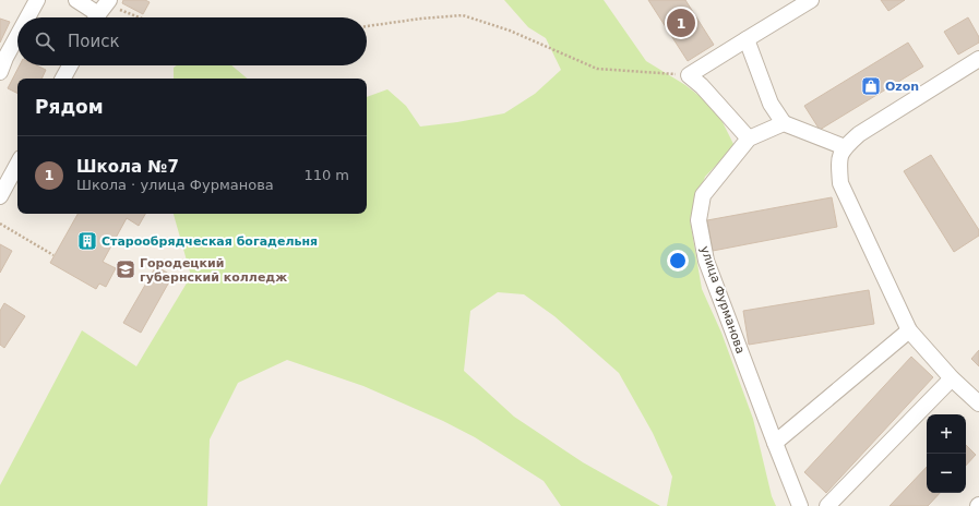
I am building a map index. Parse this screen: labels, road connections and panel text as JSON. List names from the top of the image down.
{
  "streets": {
    "street": ["улица Фурманова"]
  },
  "places": {
    "shop": ["Ozon"],
    "building": ["Старообрядческая богадельня"],
    "school or university": ["Городецкий губернский колледж"]
  },
  "page": {
    "pins": "1",
    "search": "Поиск",
    "heading": "Рядом",
    "list": [
      {
        "mark": "1",
        "name": "Школа №7",
        "note": "Школа · улица Фурманова",
        "value": "110 m"
      }
    ],
    "map_buttons": ["+", "−"]
  }
}
